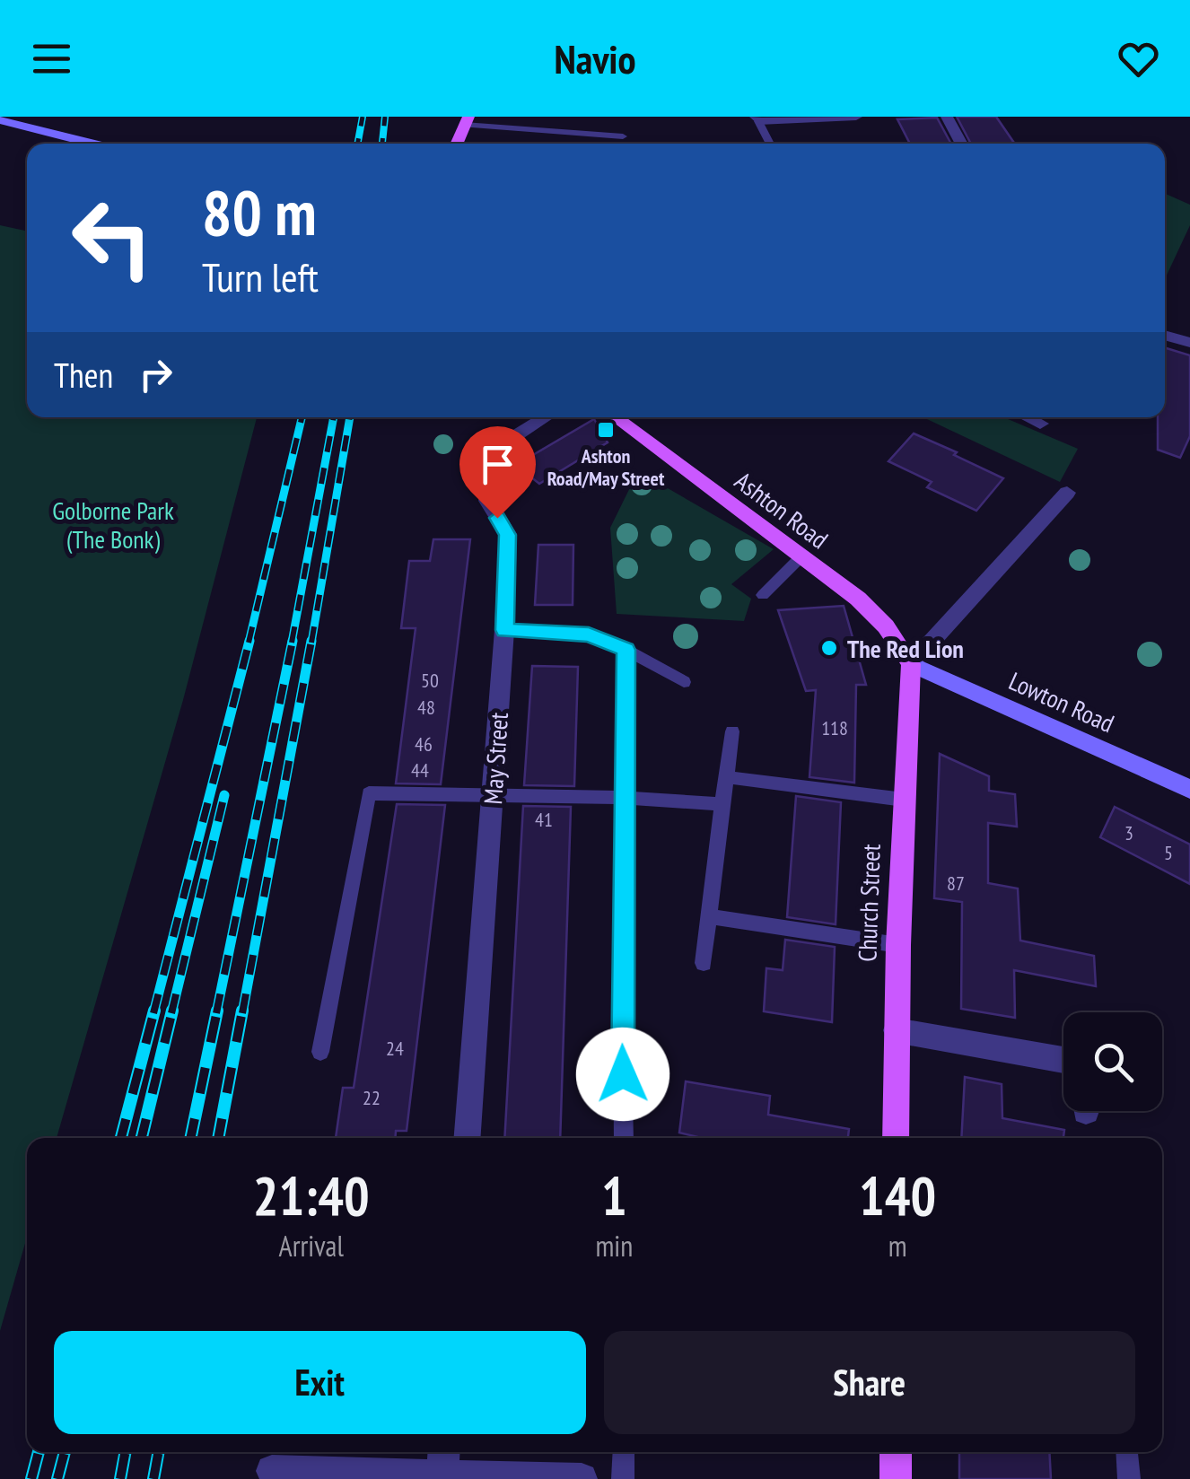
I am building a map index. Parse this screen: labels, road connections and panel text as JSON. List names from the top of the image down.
{
  "streets": {
    "main road": ["Ashton Road", "Lowton Road", "Church Street"],
    "street": ["May Street"]
  },
  "crossings": [
    ["Ashton Road", "Lowton Road"],
    ["Ashton Road", "Church Street"],
    ["Lowton Road", "Church Street"]
  ],
  "parks": ["Golborne Park (The Bonk)"],
  "places": {
    "transit": ["Ashton Road/May Street"],
    "other": ["The Red Lion"]
  },
  "house_numbers": [
    "50",
    "48",
    "118",
    "46",
    "44",
    "41",
    "3",
    "5",
    "87",
    "24",
    "22"
  ],
  "page": {
    "header": "Navio",
    "turn": ["80 m", "Turn left"],
    "then": "Then",
    "eta": [
      "21:40",
      "Arrival",
      "1",
      "min",
      "140",
      "m"
    ],
    "buttons": ["Exit", "Share"]
  }
}
